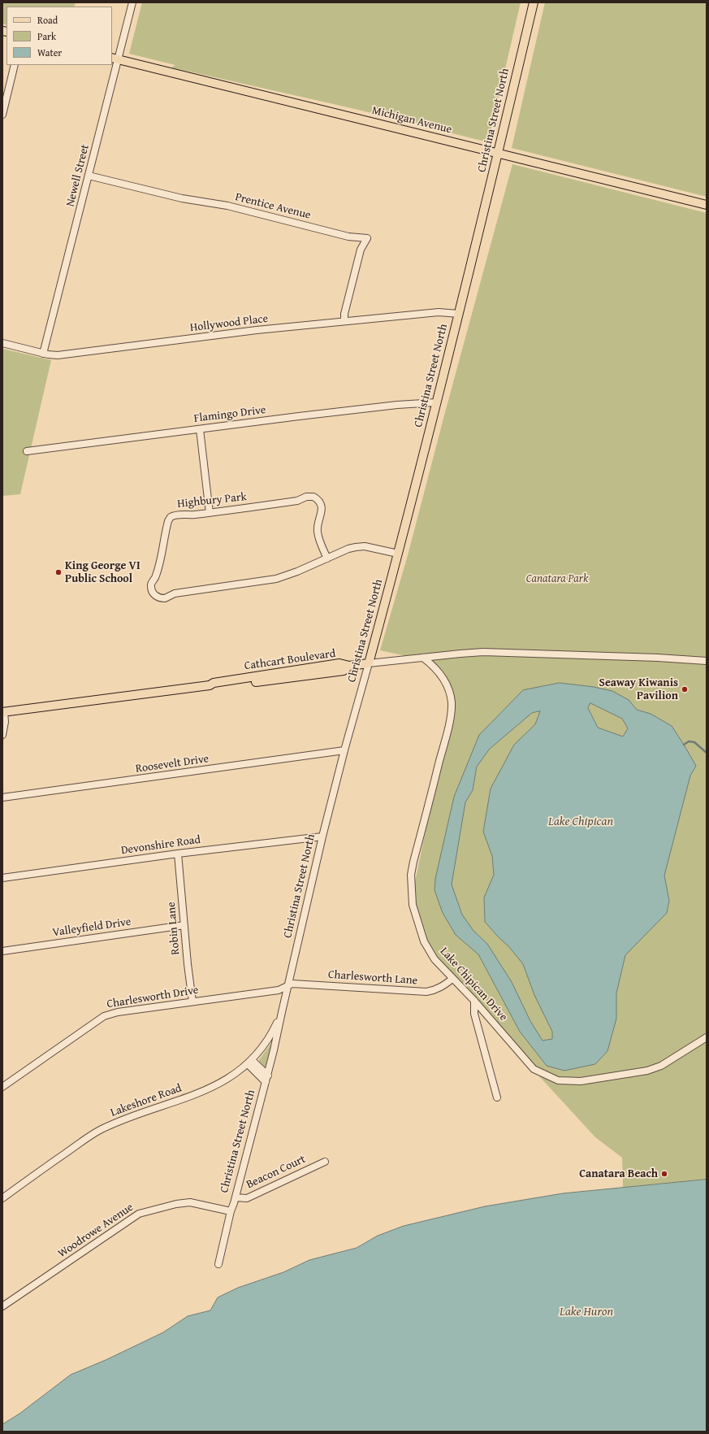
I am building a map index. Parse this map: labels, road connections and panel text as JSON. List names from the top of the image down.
{
  "streets": {
    "main road": ["Michigan Avenue", "Christina Street North", "Cathcart Boulevard"],
    "street": [
      "Newell Street",
      "Prentice Avenue",
      "Hollywood Place",
      "Flamingo Drive",
      "Highbury Park",
      "Roosevelt Drive",
      "Devonshire Road",
      "Valleyfield Drive",
      "Robin Lane",
      "Charlesworth Lane",
      "Lake Chipican Drive",
      "Charlesworth Drive",
      "Lakeshore Road",
      "Beacon Court",
      "Woodrowe Avenue"
    ]
  },
  "crossings": [
    ["Michigan Avenue", "Christina Street North"],
    ["Michigan Avenue", "Newell Street"],
    ["Christina Street North", "Hollywood Place"],
    ["Christina Street North", "Flamingo Drive"],
    ["Christina Street North", "Highbury Park"],
    ["Christina Street North", "Cathcart Boulevard"],
    ["Christina Street North", "Roosevelt Drive"],
    ["Christina Street North", "Devonshire Road"],
    ["Christina Street North", "Charlesworth Lane"],
    ["Christina Street North", "Charlesworth Drive"],
    ["Christina Street North", "Lakeshore Road"],
    ["Christina Street North", "Beacon Court"],
    ["Christina Street North", "Woodrowe Avenue"],
    ["Newell Street", "Prentice Avenue"],
    ["Newell Street", "Hollywood Place"],
    ["Prentice Avenue", "Hollywood Place"],
    ["Devonshire Road", "Robin Lane"],
    ["Valleyfield Drive", "Robin Lane"],
    ["Robin Lane", "Charlesworth Drive"],
    ["Charlesworth Lane", "Lake Chipican Drive"],
    ["Charlesworth Lane", "Charlesworth Drive"]
  ],
  "water": ["Lake Chipican", "Lake Huron"],
  "parks": ["Canatara Park"],
  "places": ["King George VI Public School", "Seaway Kiwanis Pavilion", "Canatara Beach"],
  "legend": ["Road", "Park", "Water"]
}
